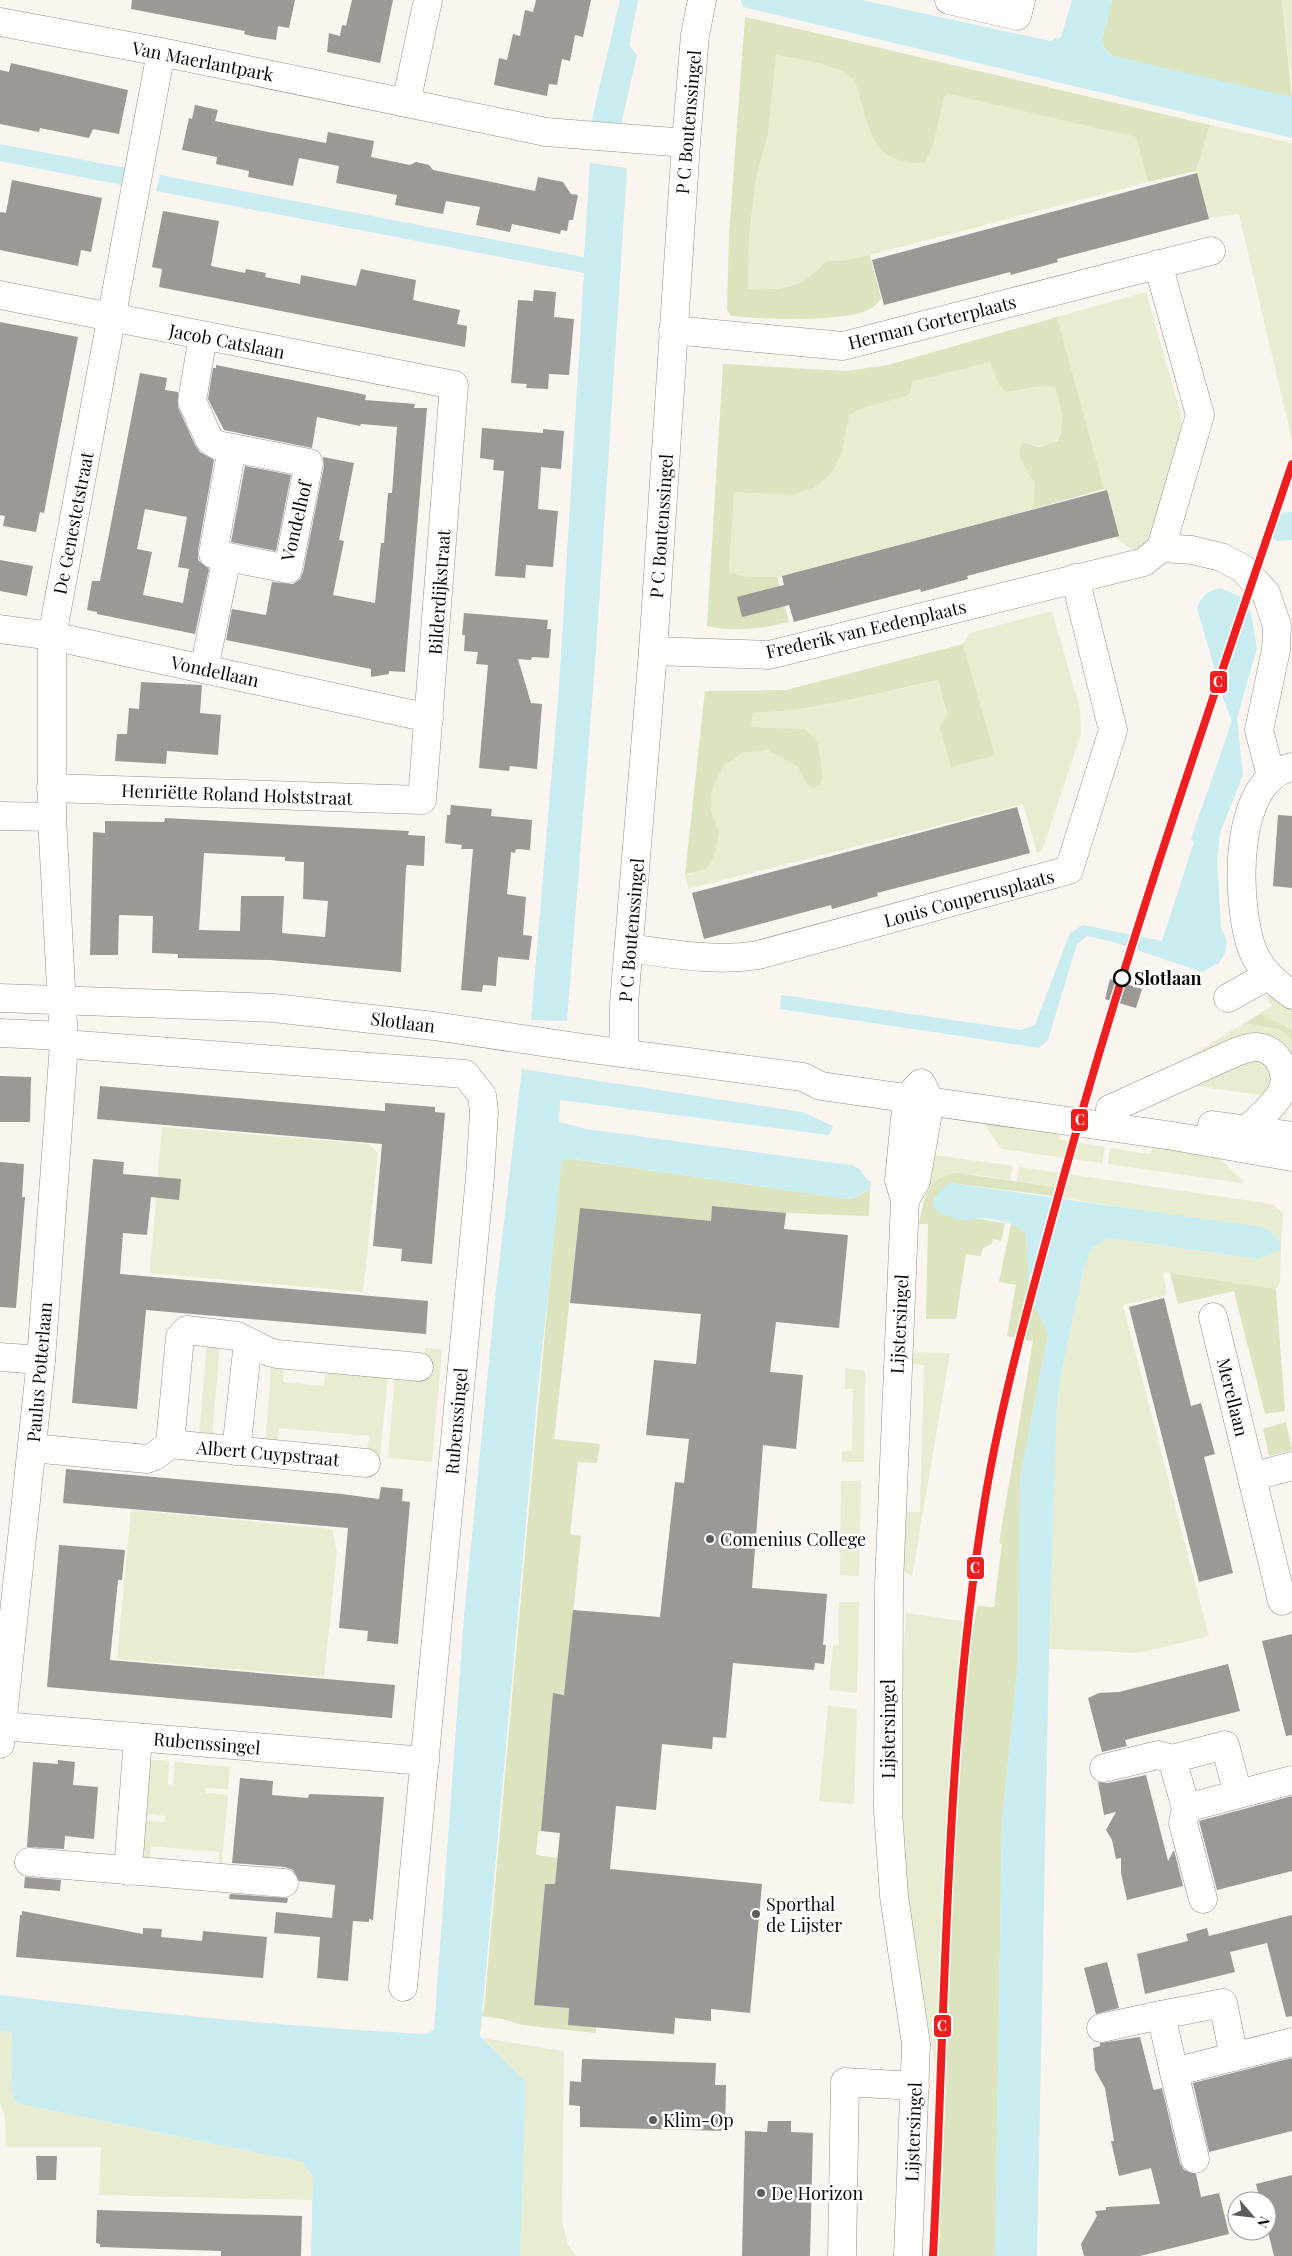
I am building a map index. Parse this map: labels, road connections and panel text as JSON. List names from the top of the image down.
{
  "streets": {
    "street": [
      "Van Maerlantpark",
      "P C Boutenssingel",
      "Herman Gorterplaats",
      "Jacob Catslaan",
      "Vondelhof",
      "De Genestetstraat",
      "Bilderdijkstraat",
      "Frederik van Eedenplaats",
      "Vondellaan",
      "Henriëtte Roland Holststraat",
      "Louis Couperusplaats",
      "Slotlaan",
      "Lijstersingel",
      "Paulus Potterlaan",
      "Merellaan",
      "Rubenssingel",
      "Albert Cuypstraat"
    ]
  },
  "crossings": [
    ["Van Maerlantpark", "P C Boutenssingel"],
    ["Van Maerlantpark", "De Genestetstraat"],
    ["P C Boutenssingel", "Herman Gorterplaats"],
    ["P C Boutenssingel", "Frederik van Eedenplaats"],
    ["P C Boutenssingel", "Louis Couperusplaats"],
    ["P C Boutenssingel", "Slotlaan"],
    ["Jacob Catslaan", "Vondelhof"],
    ["Jacob Catslaan", "De Genestetstraat"],
    ["Jacob Catslaan", "Bilderdijkstraat"],
    ["De Genestetstraat", "Vondellaan"],
    ["De Genestetstraat", "Henriëtte Roland Holststraat"],
    ["De Genestetstraat", "Slotlaan"],
    ["De Genestetstraat", "Paulus Potterlaan"],
    ["Bilderdijkstraat", "Vondellaan"],
    ["Bilderdijkstraat", "Henriëtte Roland Holststraat"],
    ["Frederik van Eedenplaats", "Louis Couperusplaats"],
    ["Slotlaan", "Lijstersingel"],
    ["Slotlaan", "Paulus Potterlaan"],
    ["Paulus Potterlaan", "Rubenssingel"]
  ],
  "places": [
    "Slotlaan",
    "Comenius College",
    "Sporthal de Lijster",
    "Klim-Op",
    "De Horizon"
  ],
  "lines": ["metro line C"],
  "north": "bottom right"
}
